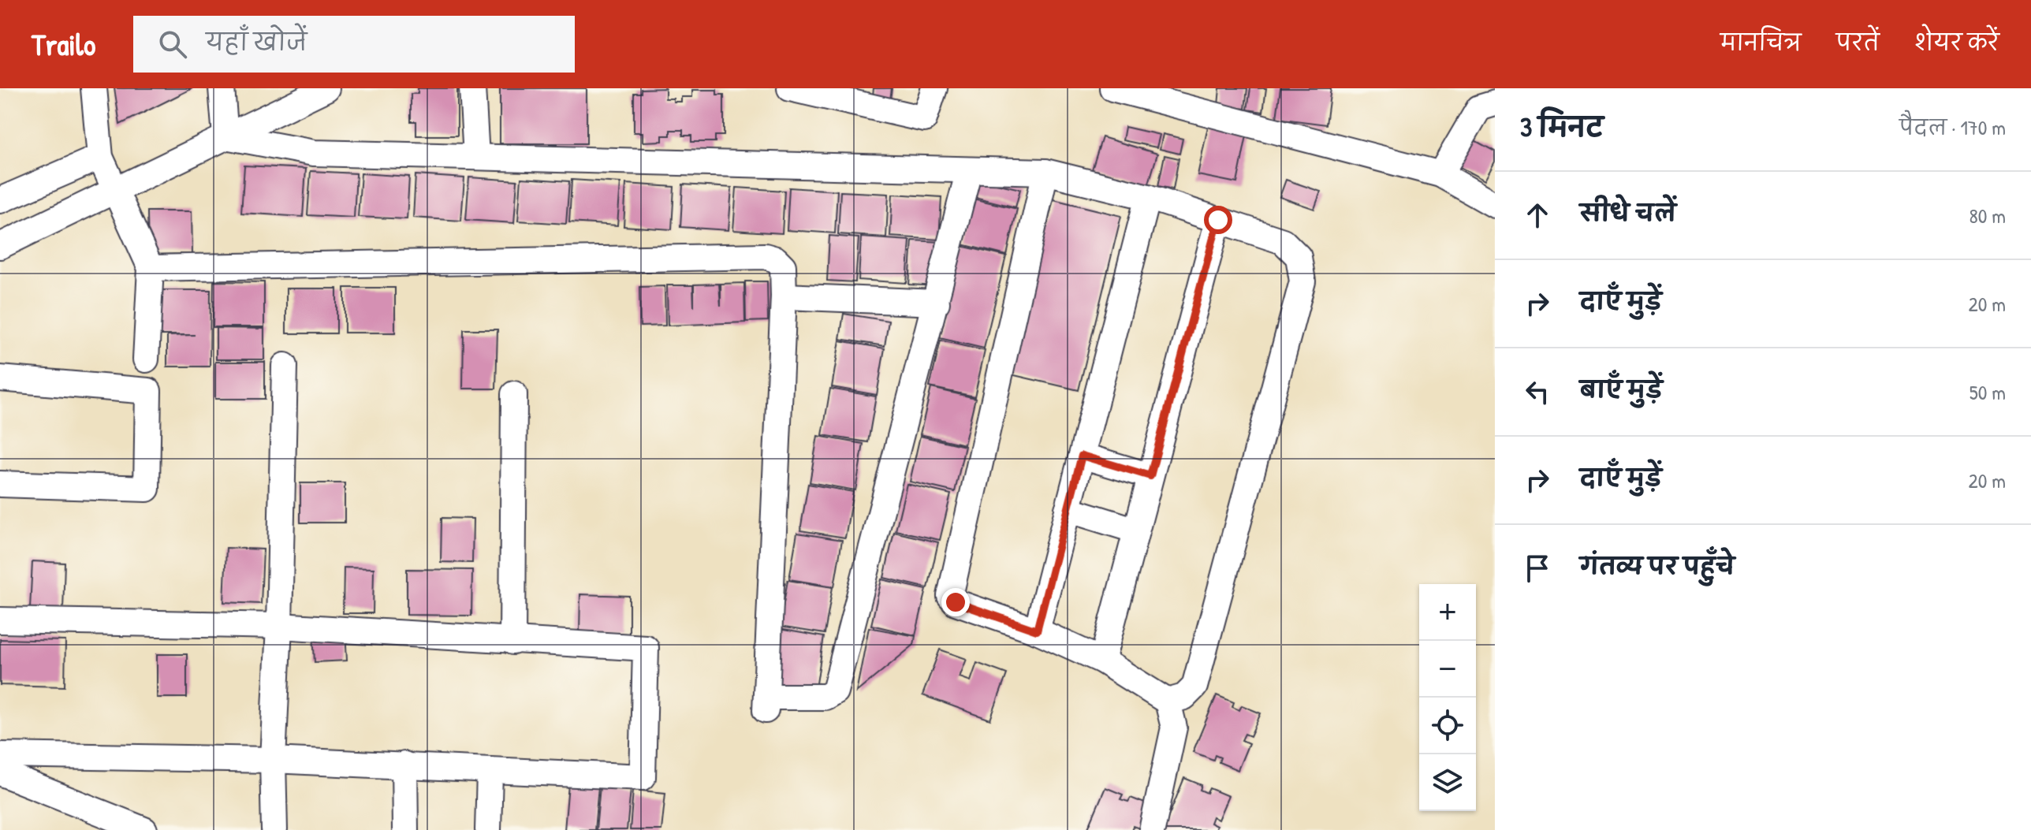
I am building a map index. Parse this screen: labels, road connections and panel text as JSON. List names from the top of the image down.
{
  "page": {
    "header": "Trailo",
    "search": "यहाँ खोजें",
    "nav": ["मानचित्र", "परतें", "शेयर करें"],
    "heading": ["3 मिनट", "पैदल · 170 m"],
    "list": [
      ["सीधे चलें", "80 m"],
      ["दाएँ मुड़ें", "20 m"],
      ["बाएँ मुड़ें", "50 m"],
      ["दाएँ मुड़ें", "20 m"],
      "गंतव्य पर पहुँचे"
    ],
    "map_buttons": ["+", "−"]
  }
}
